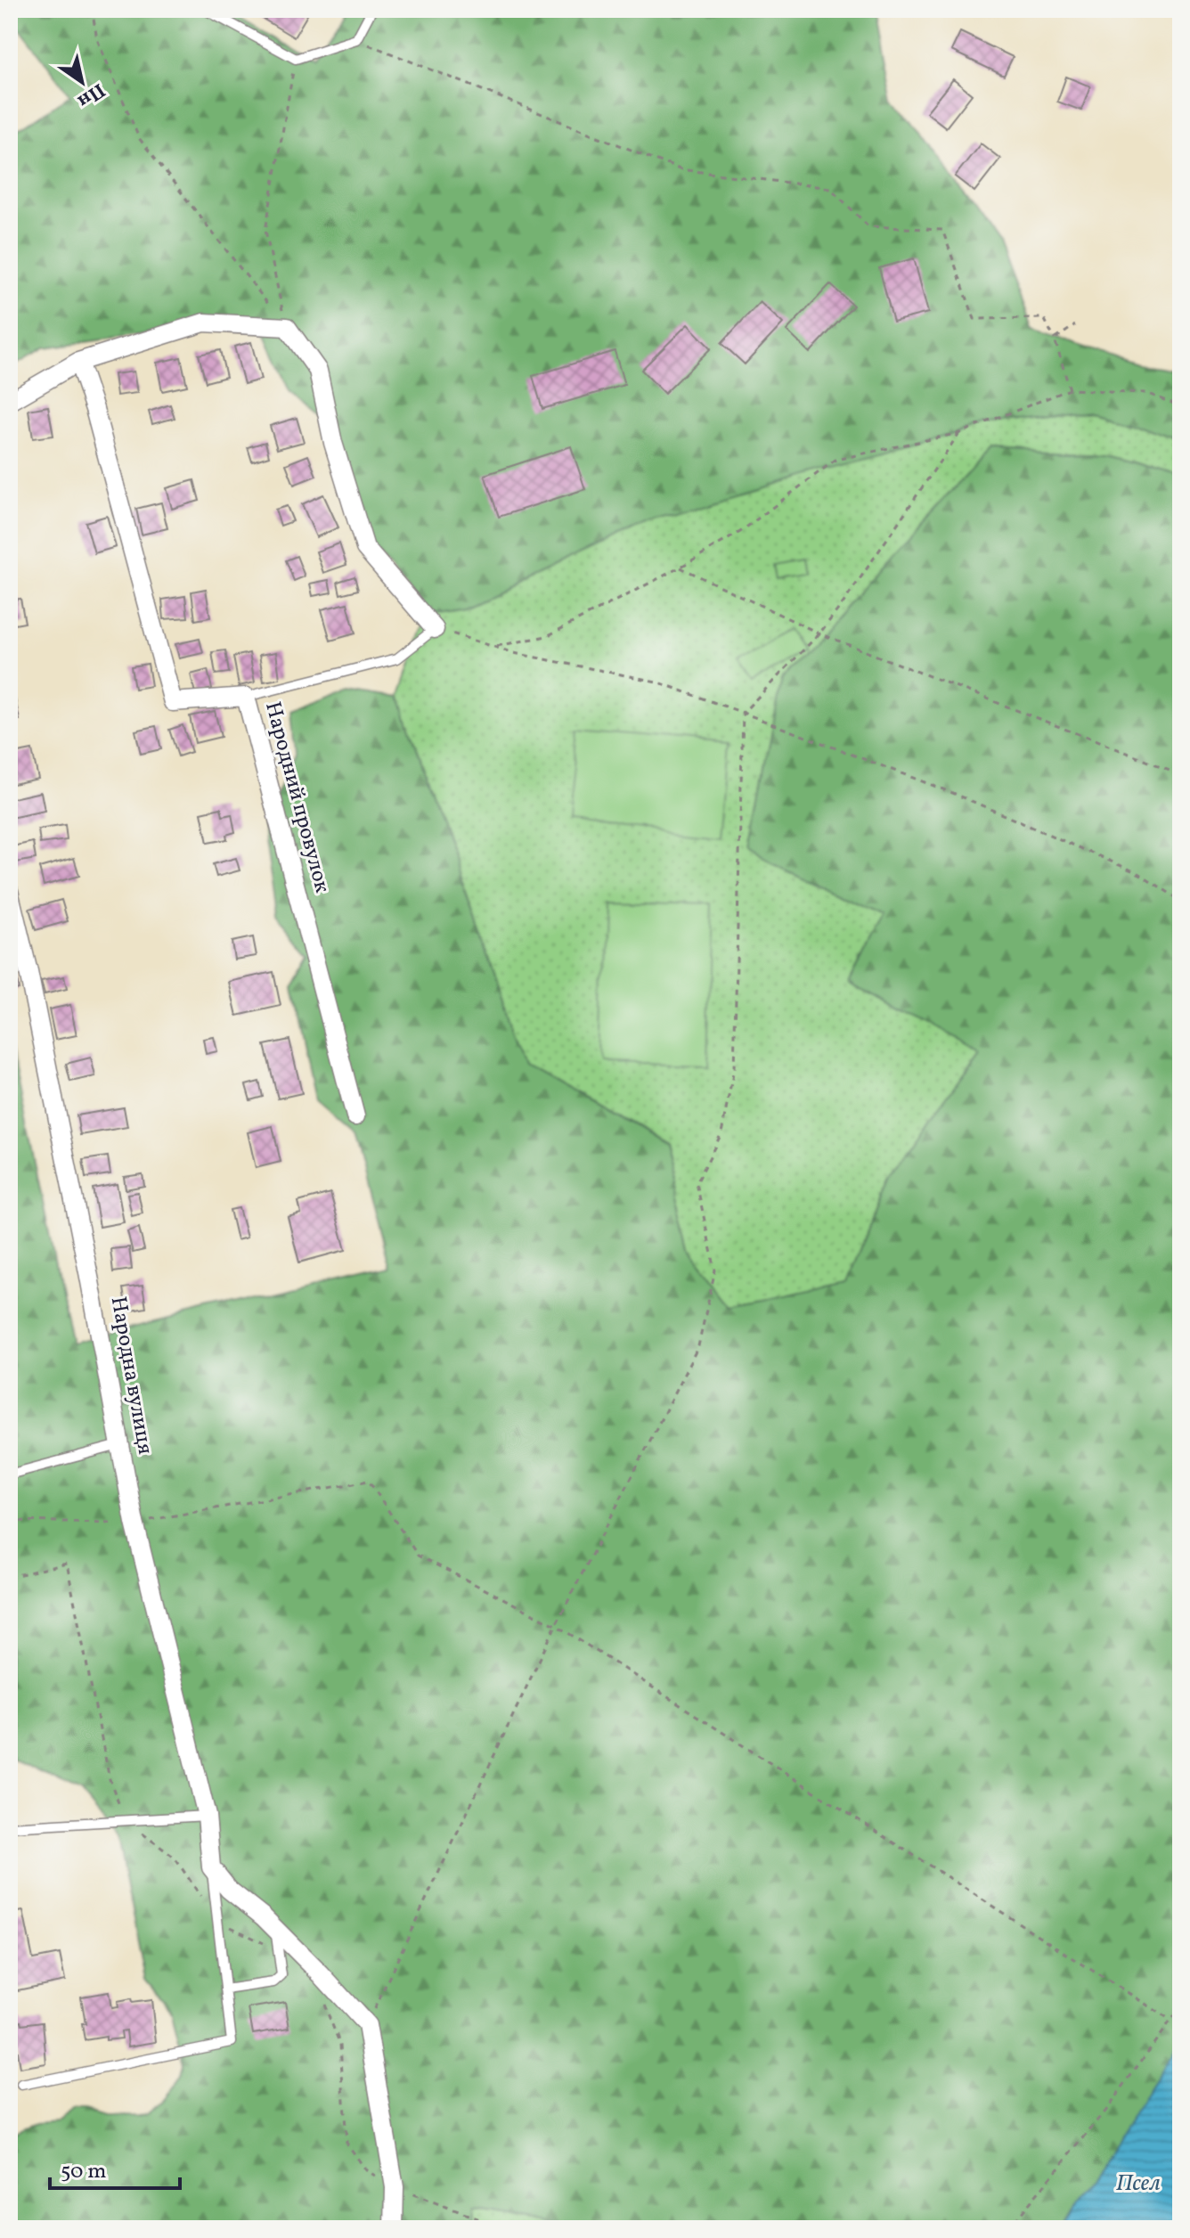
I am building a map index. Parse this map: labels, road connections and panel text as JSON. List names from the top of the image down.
{
  "streets": {
    "street": ["Народний провулок", "Народна вулиця"]
  },
  "water": ["Псел"],
  "scale_bar": "50 m",
  "north": "bottom right"
}
